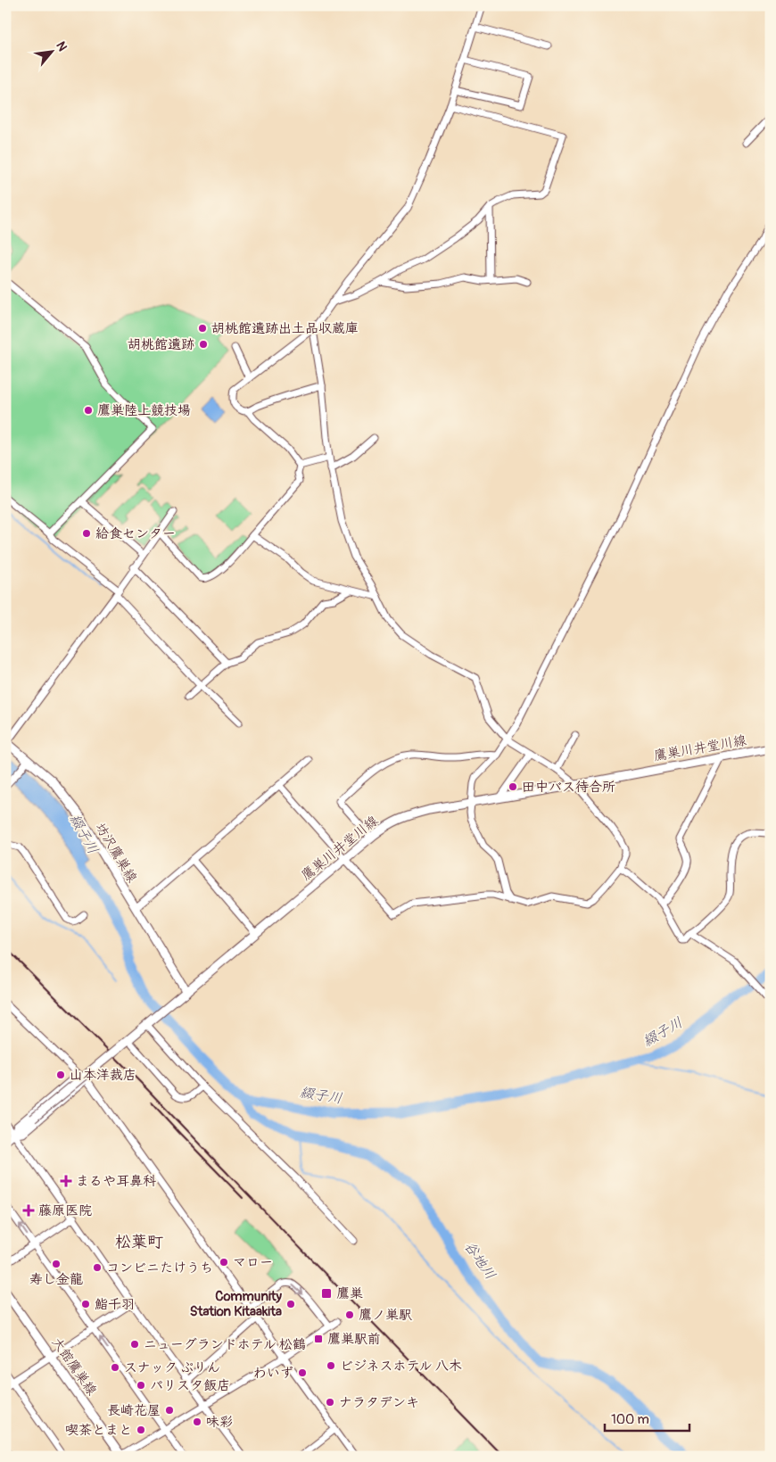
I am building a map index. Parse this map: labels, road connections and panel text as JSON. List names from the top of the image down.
{
  "streets": {
    "main road": ["鷹巣川井堂川線", "坊沢鷹巣線", "大館鷹巣線"]
  },
  "crossings": [
    ["鷹巣川井堂川線", "坊沢鷹巣線"]
  ],
  "districts": ["松葉町"],
  "water": ["綴子川", "谷地川"],
  "places": {
    "other": [
      "胡桃館遺跡出土品収蔵庫",
      "胡桃館遺跡",
      "鷹巣陸上競技場",
      "給食センター",
      "田中バス待合所",
      "山本洋裁店",
      "マロー",
      "寿し金龍",
      "コンビニたけうち",
      "鮨千羽",
      "Community Station Kitaakita",
      "鷹ノ巣駅",
      "ニューグランドホテル 松鶴",
      "ビジネスホテル 八木",
      "スナック ぷりん",
      "わいず",
      "パリスタ飯店",
      "ナラタデンキ",
      "長崎花屋",
      "味彩",
      "喫茶とまと"
    ],
    "health": ["まるや耳鼻科", "藤原医院"],
    "transit": ["鷹巣", "鷹巣駅前"]
  },
  "scale_bar": "100 m",
  "north": "top right"
}
